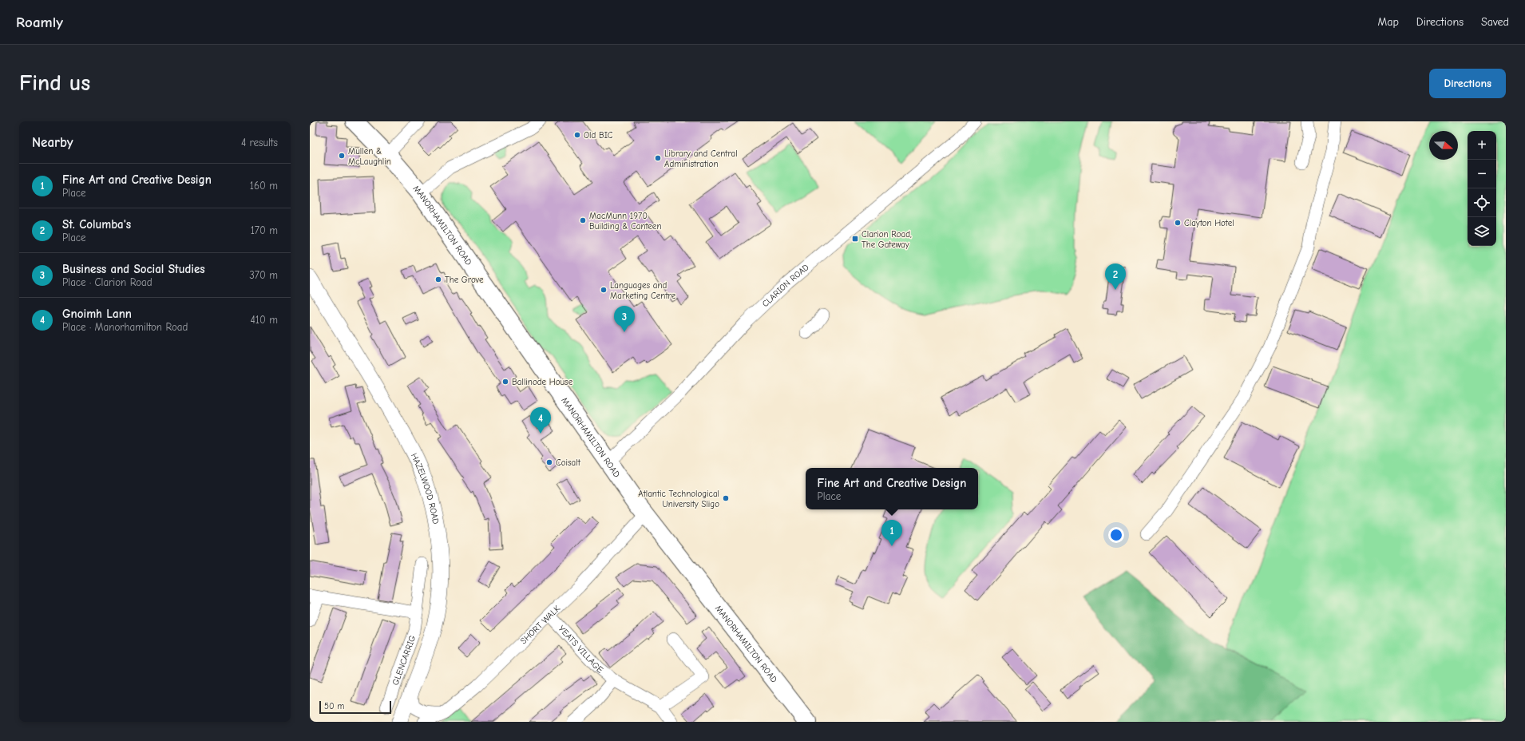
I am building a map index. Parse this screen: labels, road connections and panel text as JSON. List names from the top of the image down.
{
  "streets": {
    "highway": ["MANORHAMILTON ROAD"],
    "main road": ["HAZELWOOD ROAD"],
    "street": [
      "CLARION ROAD",
      "SHORT WALK",
      "YEATS VILLAGE",
      "GLENCARRIG"
    ]
  },
  "crossings": [
    ["MANORHAMILTON ROAD", "CLARION ROAD"],
    ["MANORHAMILTON ROAD", "SHORT WALK"],
    ["SHORT WALK", "YEATS VILLAGE"]
  ],
  "places": {
    "other": [
      "Old BIC",
      "Mullen & McLaughlin",
      "Library and Central Administration",
      "MacMunn 1970 Building & Canteen",
      "Clayton Hotel",
      "The Grove",
      "Languages and Marketing Centre",
      "Ballinode House",
      "Coisalt",
      "Atlantic Technological University Sligo"
    ],
    "transit": ["Clarion Road, The Gateway"]
  },
  "scale_bar": "50 m",
  "north": "right",
  "page": {
    "header": "Roamly",
    "nav": ["Map", "Directions", "Saved"],
    "buttons": "Directions",
    "title": "Find us",
    "heading": ["Nearby", "4 results"],
    "map_buttons": ["+", "−"],
    "list": [
      {
        "mark": "1",
        "name": "Fine Art and Creative Design",
        "note": "Place",
        "value": "160 m"
      },
      {
        "mark": "2",
        "name": "St. Columba's",
        "note": "Place",
        "value": "170 m"
      },
      {
        "mark": "3",
        "name": "Business and Social Studies",
        "note": "Place · Clarion Road",
        "value": "370 m"
      },
      {
        "mark": "4",
        "name": "Gnoimh Lann",
        "note": "Place · Manorhamilton Road",
        "value": "410 m"
      }
    ],
    "pins": [
      "2",
      "3",
      "4",
      "1"
    ],
    "popup": ["Fine Art and Creative Design", "Place"],
    "scale": "50 m"
  }
}
